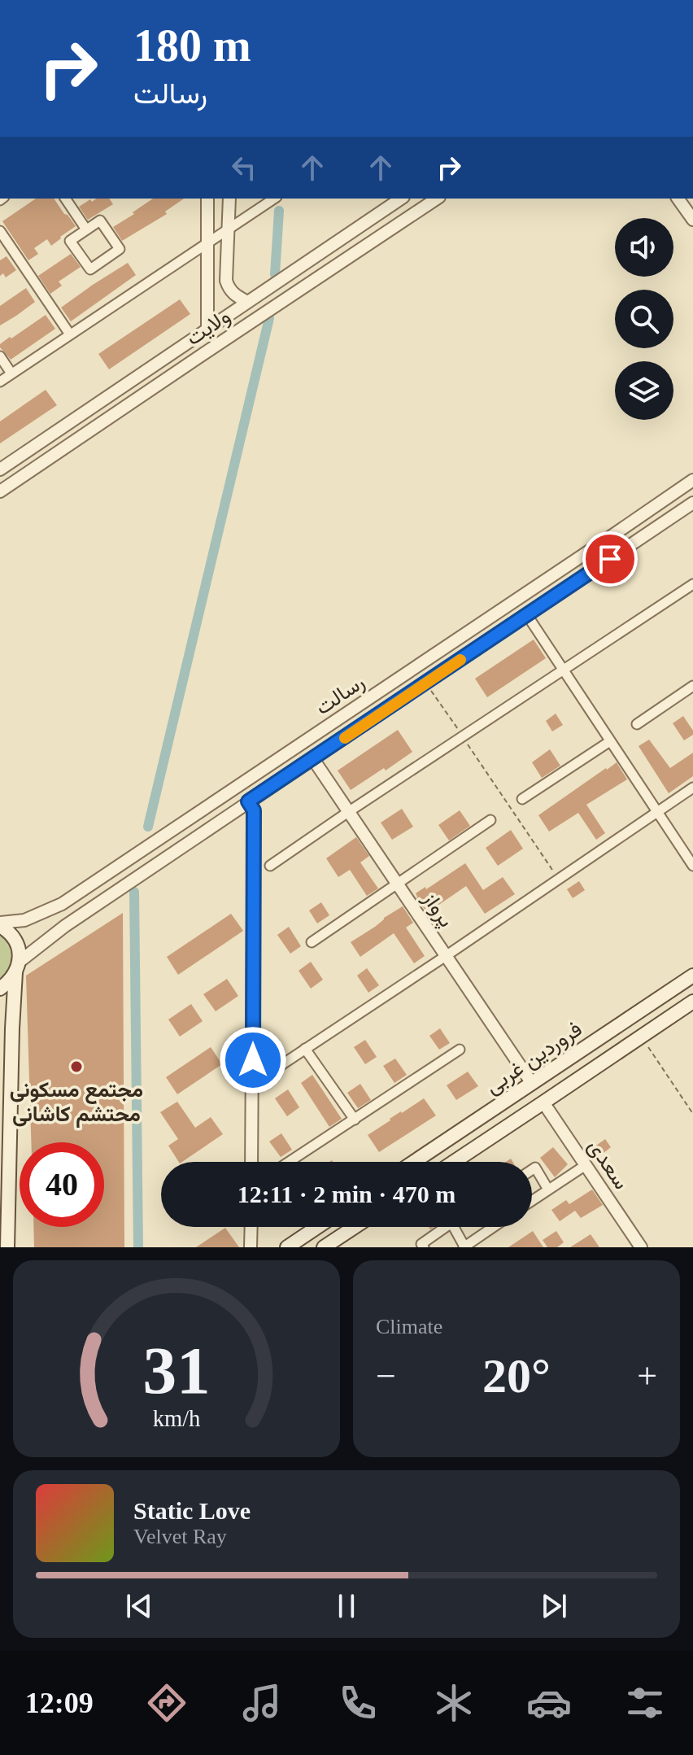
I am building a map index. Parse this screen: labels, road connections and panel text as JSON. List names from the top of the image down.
{
  "streets": {
    "main road": ["فروردین غربی"],
    "street": [
      "ولایت",
      "رسالت",
      "پرواز",
      "سعدی"
    ]
  },
  "crossings": [
    ["رسالت", "پرواز"],
    ["پرواز", "فروردین غربی"],
    ["فروردین غربی", "سعدی"]
  ],
  "places": ["مجتمع مسکونی محتشم کاشانی"],
  "page": {
    "turn": ["180 m", "رسالت"],
    "limit": "40",
    "trip": "12:11 · 2 min · 470 m",
    "tile": "Climate",
    "heat": ["−", "20°", "+"],
    "song": ["Static Love", "Velvet Ray"],
    "tabs": "12:09",
    "gauge": ["31", "km/h"]
  }
}
